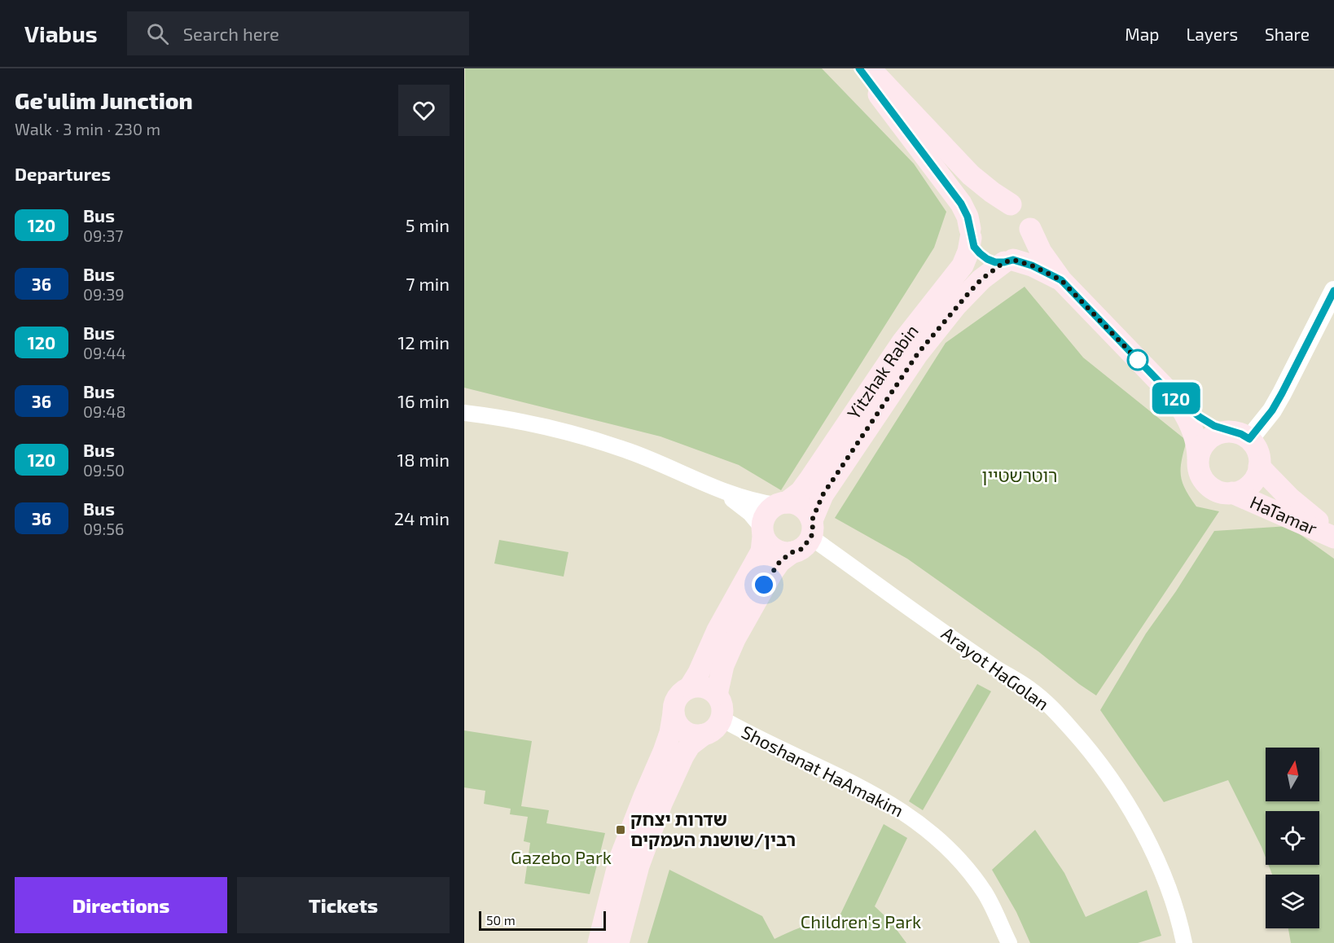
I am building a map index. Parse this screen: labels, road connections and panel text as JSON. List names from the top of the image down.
{
  "streets": {
    "main road": ["Yitzhak Rabin", "HaTamar"],
    "street": ["Arayot HaGolan", "Shoshanat HaAmakim"]
  },
  "crossings": [
    ["Yitzhak Rabin", "Arayot HaGolan"]
  ],
  "parks": ["רוטרשטיין", "Gazebo Park", "Children's Park"],
  "places": {
    "transit": ["שדרות יצחק רבין/שושנת העמקים"]
  },
  "lines": ["bus line 120"],
  "scale_bar": "50 m",
  "north": "top",
  "page": {
    "header": "Viabus",
    "search": "Search here",
    "nav": ["Map", "Layers", "Share"],
    "heading": [
      ["Ge'ulim Junction", "Walk · 3 min · 230 m"],
      "Departures"
    ],
    "on_map": "120",
    "list": [
      {
        "mark": "120",
        "name": "Bus",
        "note": "09:37",
        "value": "5 min"
      },
      {
        "mark": "36",
        "name": "Bus",
        "note": "09:39",
        "value": "7 min"
      },
      {
        "mark": "120",
        "name": "Bus",
        "note": "09:44",
        "value": "12 min"
      },
      {
        "mark": "36",
        "name": "Bus",
        "note": "09:48",
        "value": "16 min"
      },
      {
        "mark": "120",
        "name": "Bus",
        "note": "09:50",
        "value": "18 min"
      },
      {
        "mark": "36",
        "name": "Bus",
        "note": "09:56",
        "value": "24 min"
      }
    ],
    "buttons": ["Directions", "Tickets"],
    "scale": "50 m"
  }
}
